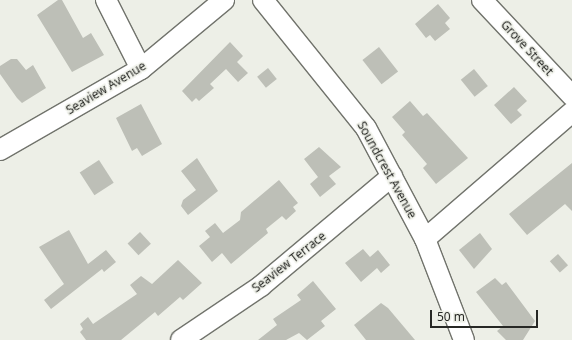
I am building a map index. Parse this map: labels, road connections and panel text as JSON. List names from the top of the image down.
{
  "streets": {
    "street": [
      "Grove Street",
      "Seaview Avenue",
      "Soundcrest Avenue",
      "Seaview Terrace"
    ]
  },
  "crossings": [
    ["Soundcrest Avenue", "Seaview Terrace"]
  ],
  "scale_bar": "50 m"
}
